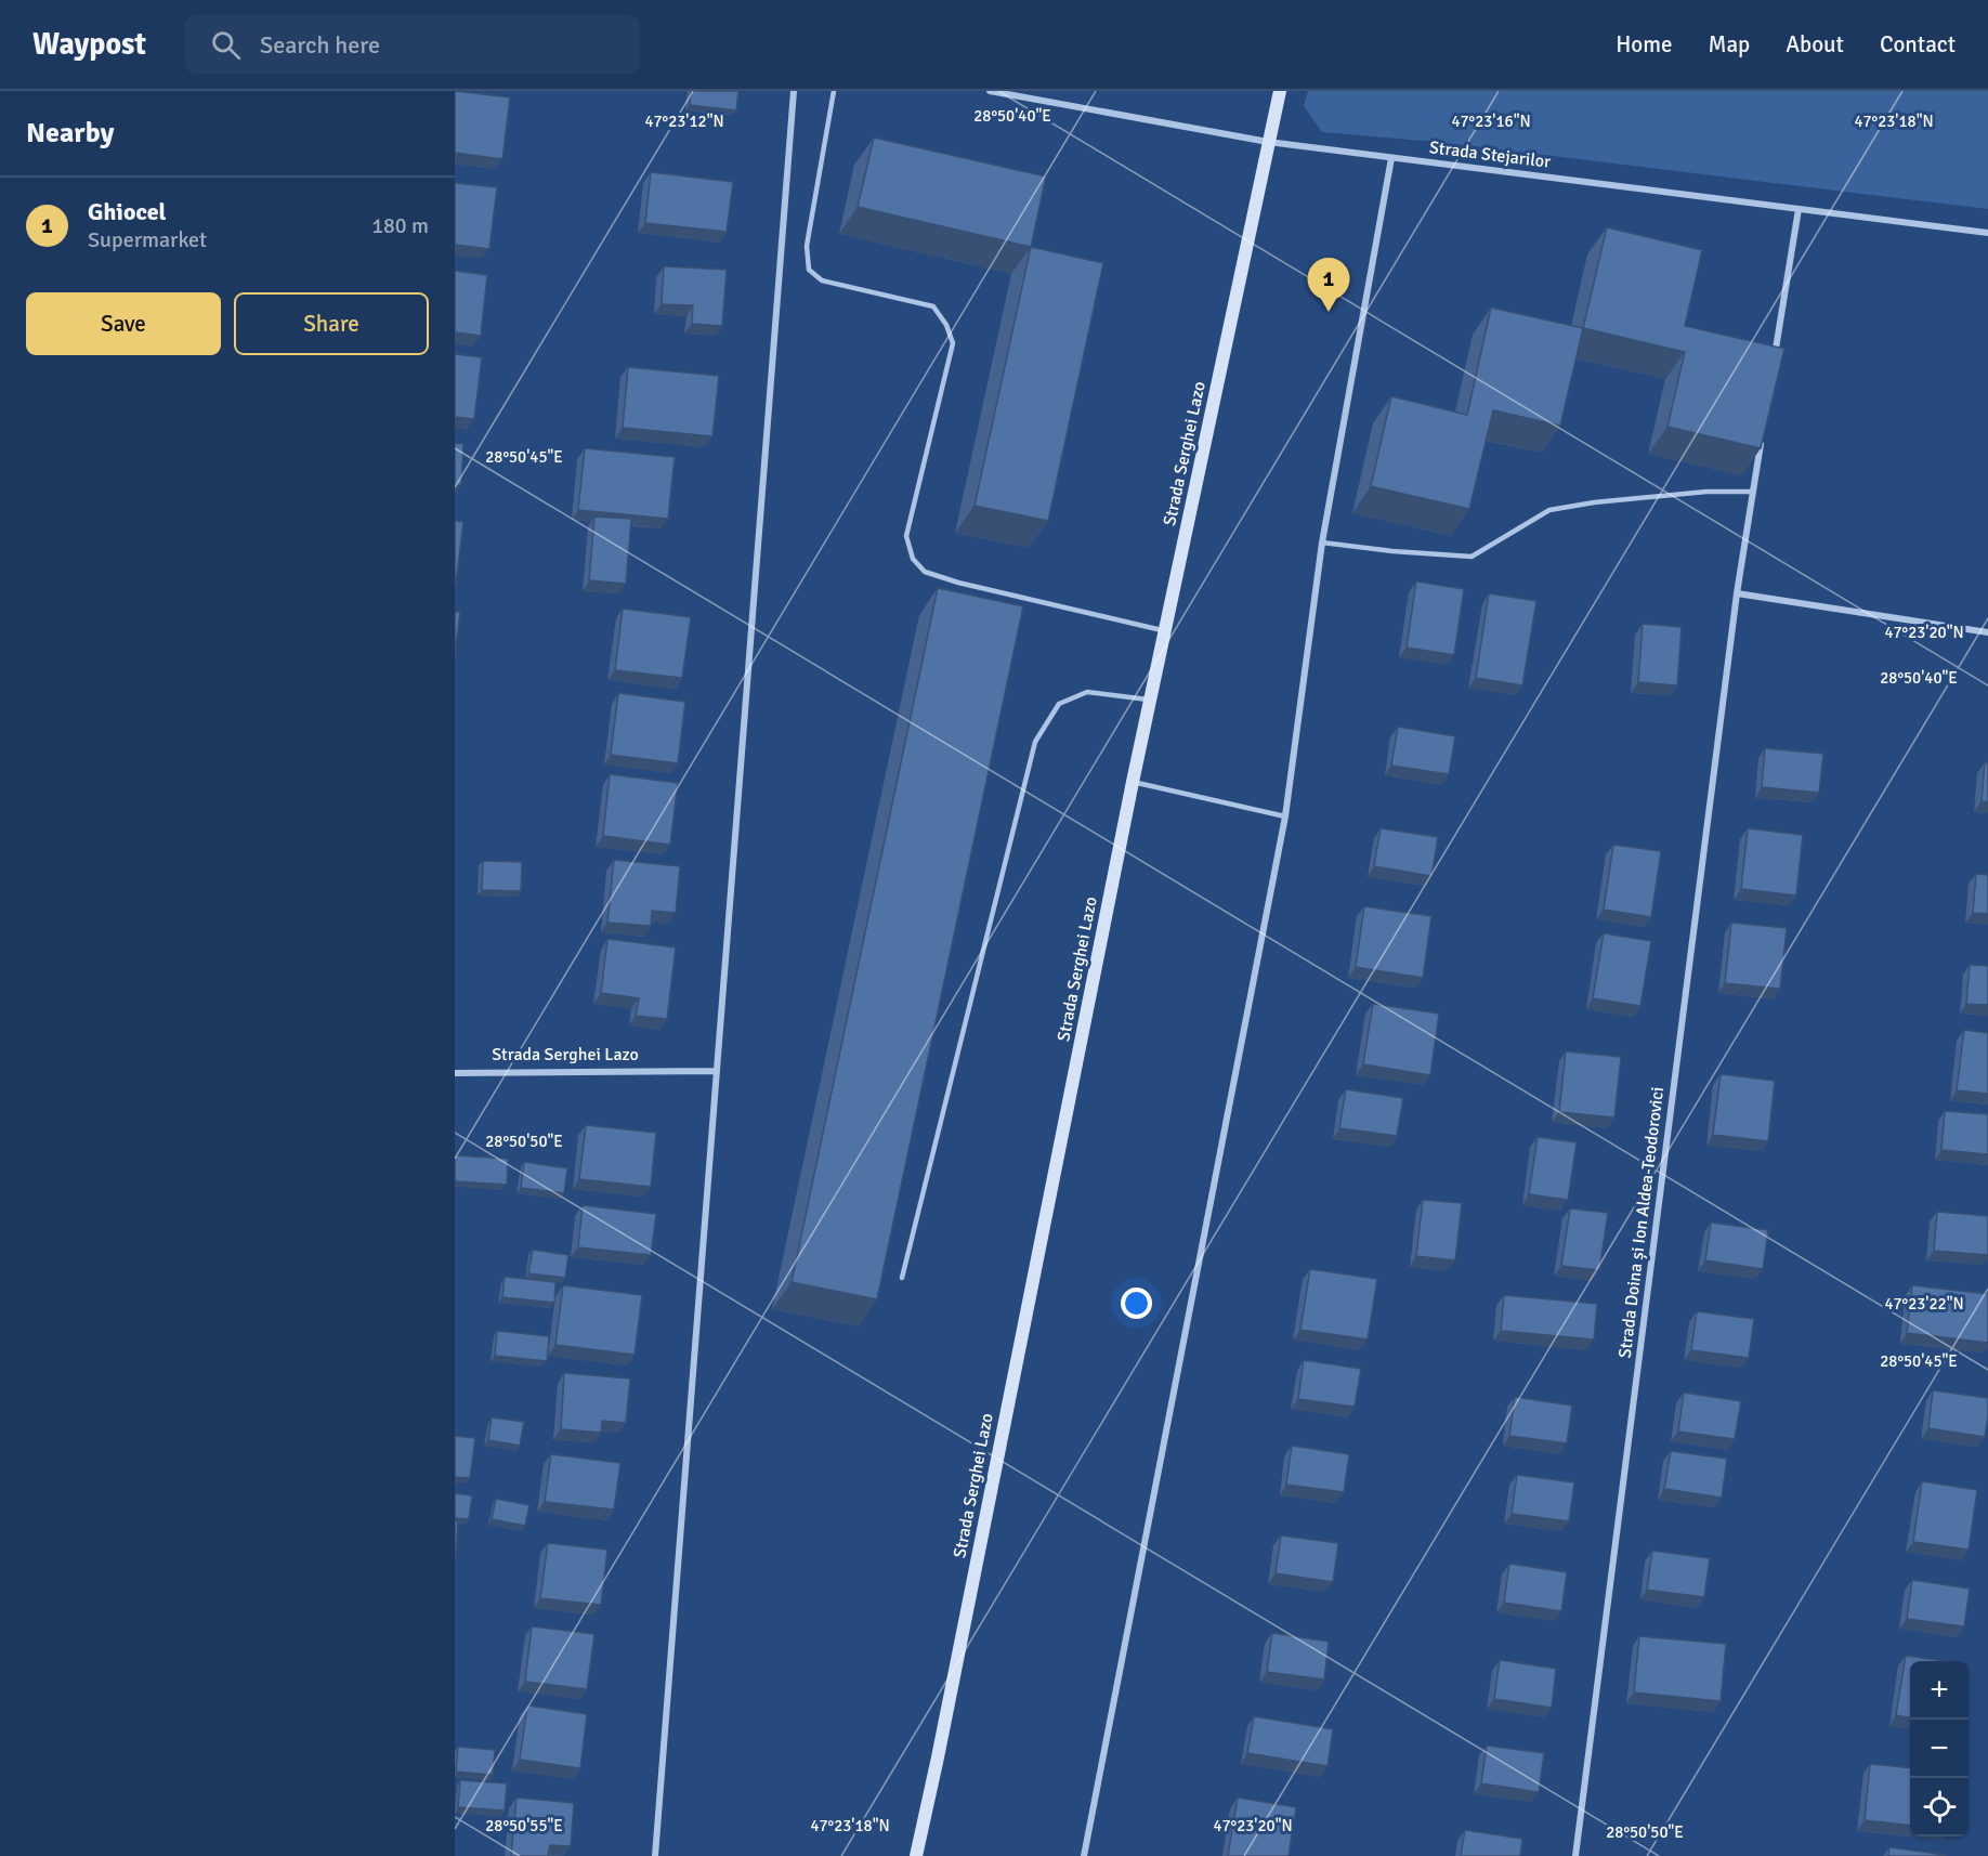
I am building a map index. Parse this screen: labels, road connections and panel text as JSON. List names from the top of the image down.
{
  "streets": {
    "street": ["Strada Stejarilor", "Strada Serghei Lazo", "Strada Doina și Ion Aldea-Teodorovici"]
  },
  "crossings": [
    ["Strada Stejarilor", "Strada Serghei Lazo"]
  ],
  "page": {
    "header": "Waypost",
    "search": "Search here",
    "nav": [
      "Home",
      "Map",
      "About",
      "Contact"
    ],
    "heading": "Nearby",
    "list": [
      {
        "mark": "1",
        "name": "Ghiocel",
        "note": "Supermarket",
        "value": "180 m"
      }
    ],
    "pins": "1",
    "buttons": ["Save", "Share"],
    "map_buttons": ["+", "−"]
  },
  "coordinates": [
    "28°50'40\"E",
    "47°23'16\"N",
    "47°23'18\"N",
    "47°23'12\"N",
    "28°50'45\"E",
    "47°23'20\"N",
    "28°50'50\"E",
    "47°23'22\"N",
    "28°50'55\"E"
  ]
}
